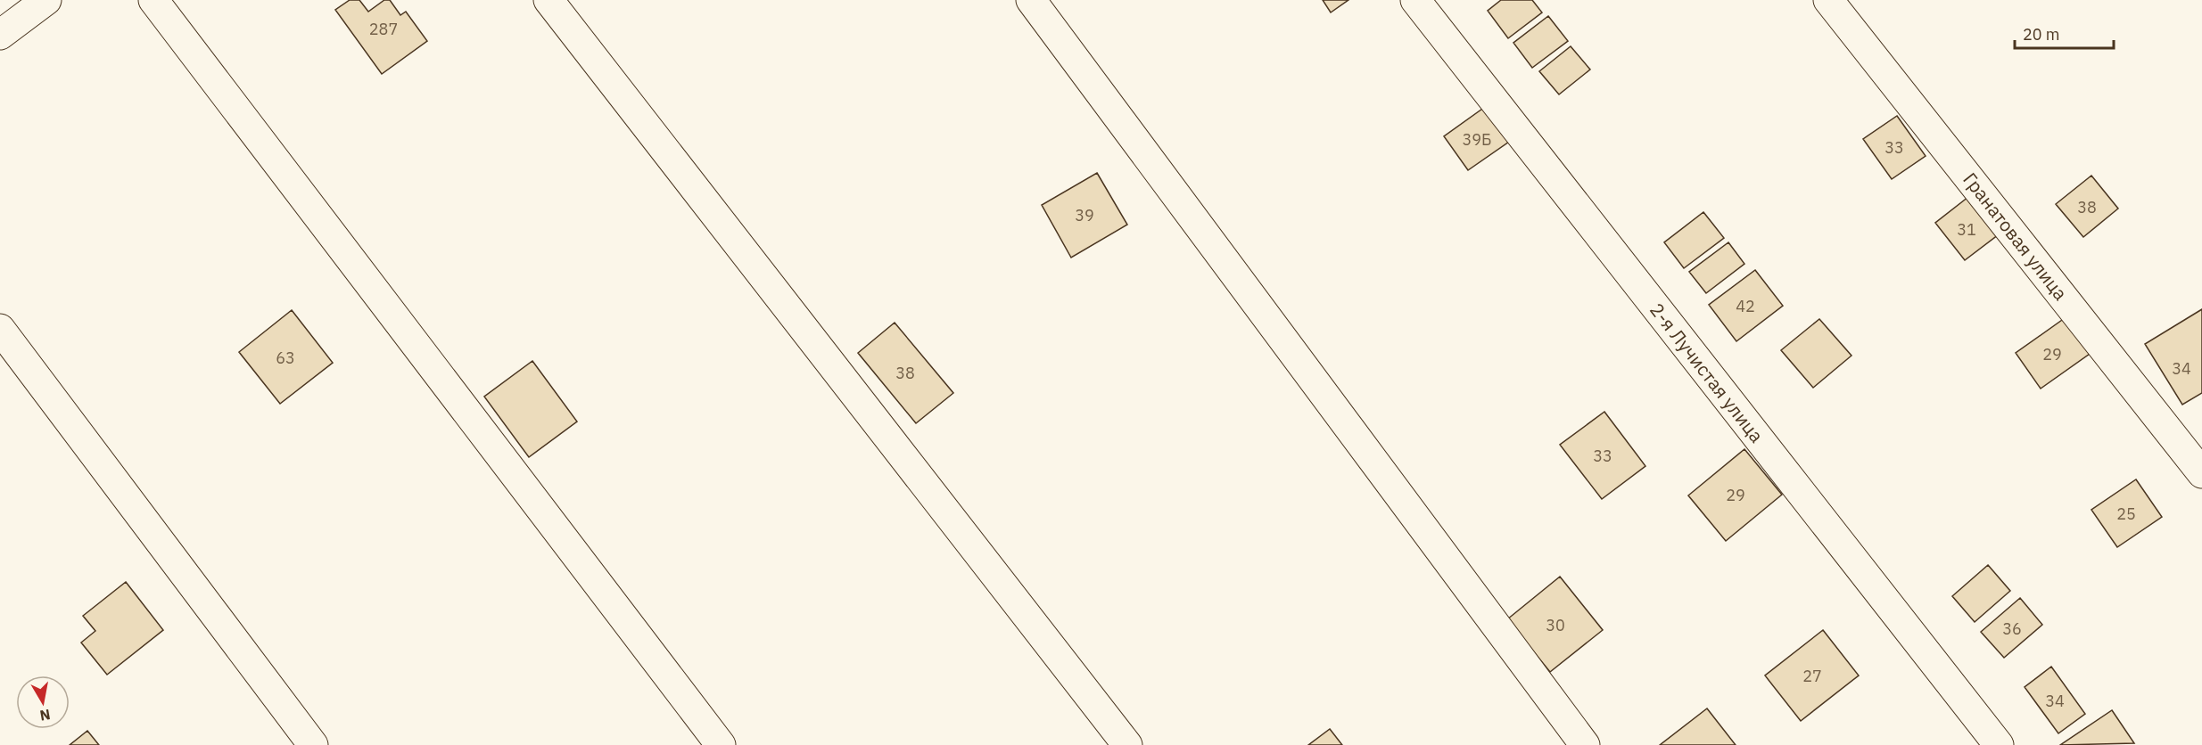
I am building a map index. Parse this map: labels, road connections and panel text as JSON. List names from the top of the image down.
{
  "streets": {
    "street": ["Гранатовая улица", "2-я Лучистая улица"]
  },
  "house_numbers": [
    "287",
    "39Б",
    "33",
    "38",
    "39",
    "31",
    "42",
    "29",
    "63",
    "34",
    "38",
    "33",
    "29",
    "25",
    "30",
    "36",
    "27",
    "34"
  ],
  "scale_bar": "20 m",
  "north": "bottom"
}
